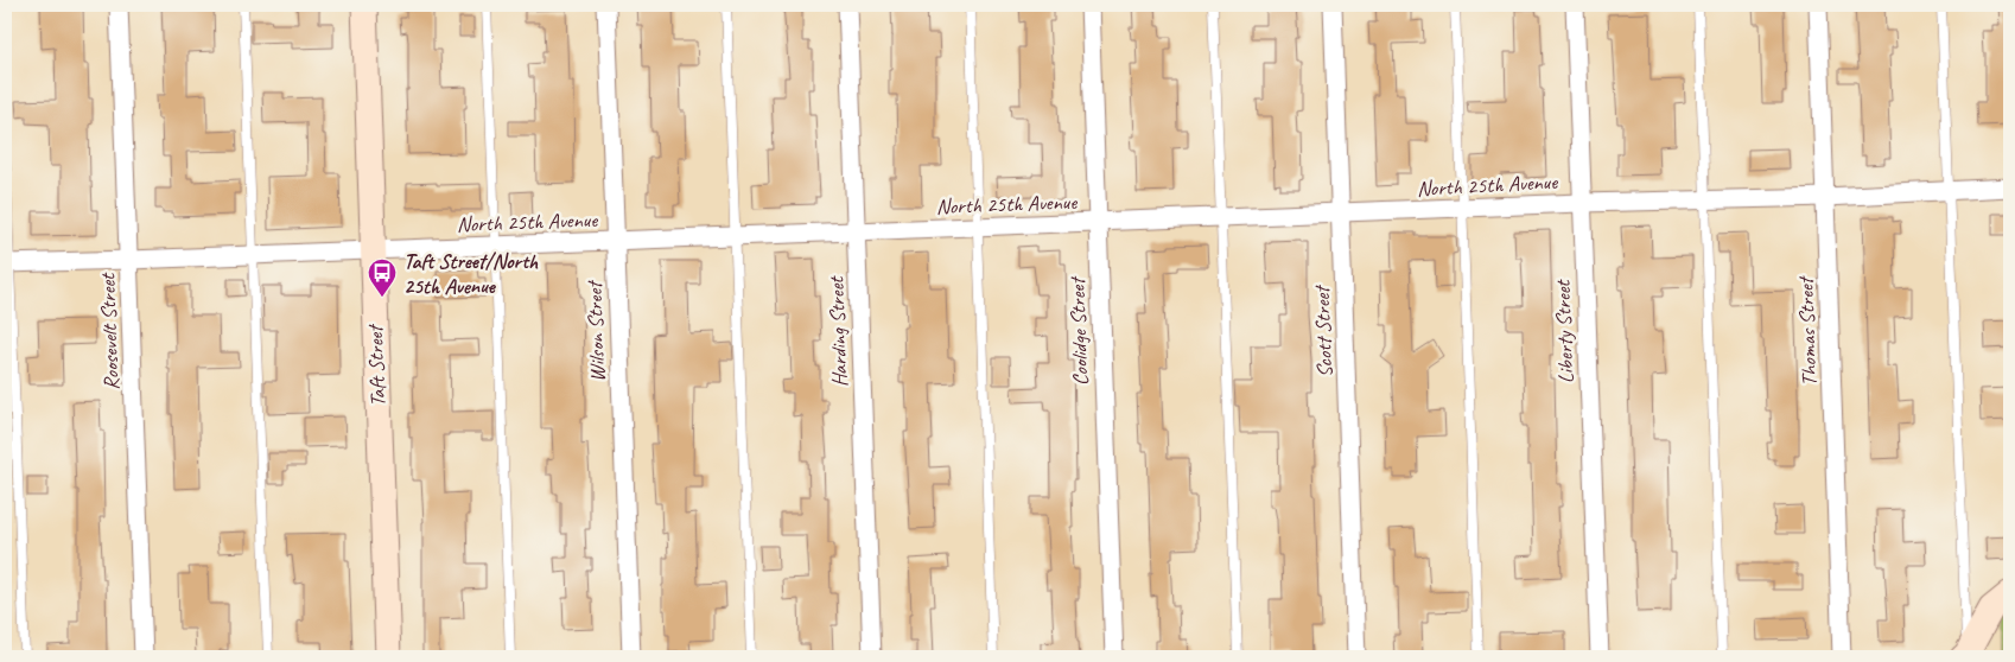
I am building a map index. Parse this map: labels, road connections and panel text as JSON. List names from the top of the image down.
{
  "streets": {
    "street": [
      "North 25th Avenue",
      "Roosevelt Street",
      "Wilson Street",
      "Harding Street",
      "Coolidge Street",
      "Scott Street",
      "Liberty Street",
      "Thomas Street",
      "Taft Street"
    ]
  },
  "crossings": [
    ["North 25th Avenue", "Roosevelt Street"],
    ["North 25th Avenue", "Wilson Street"],
    ["North 25th Avenue", "Harding Street"],
    ["North 25th Avenue", "Coolidge Street"],
    ["North 25th Avenue", "Scott Street"],
    ["North 25th Avenue", "Liberty Street"],
    ["North 25th Avenue", "Thomas Street"],
    ["North 25th Avenue", "Taft Street"]
  ],
  "places": {
    "bus stop": ["Taft Street/North 25th Avenue"]
  }
}
